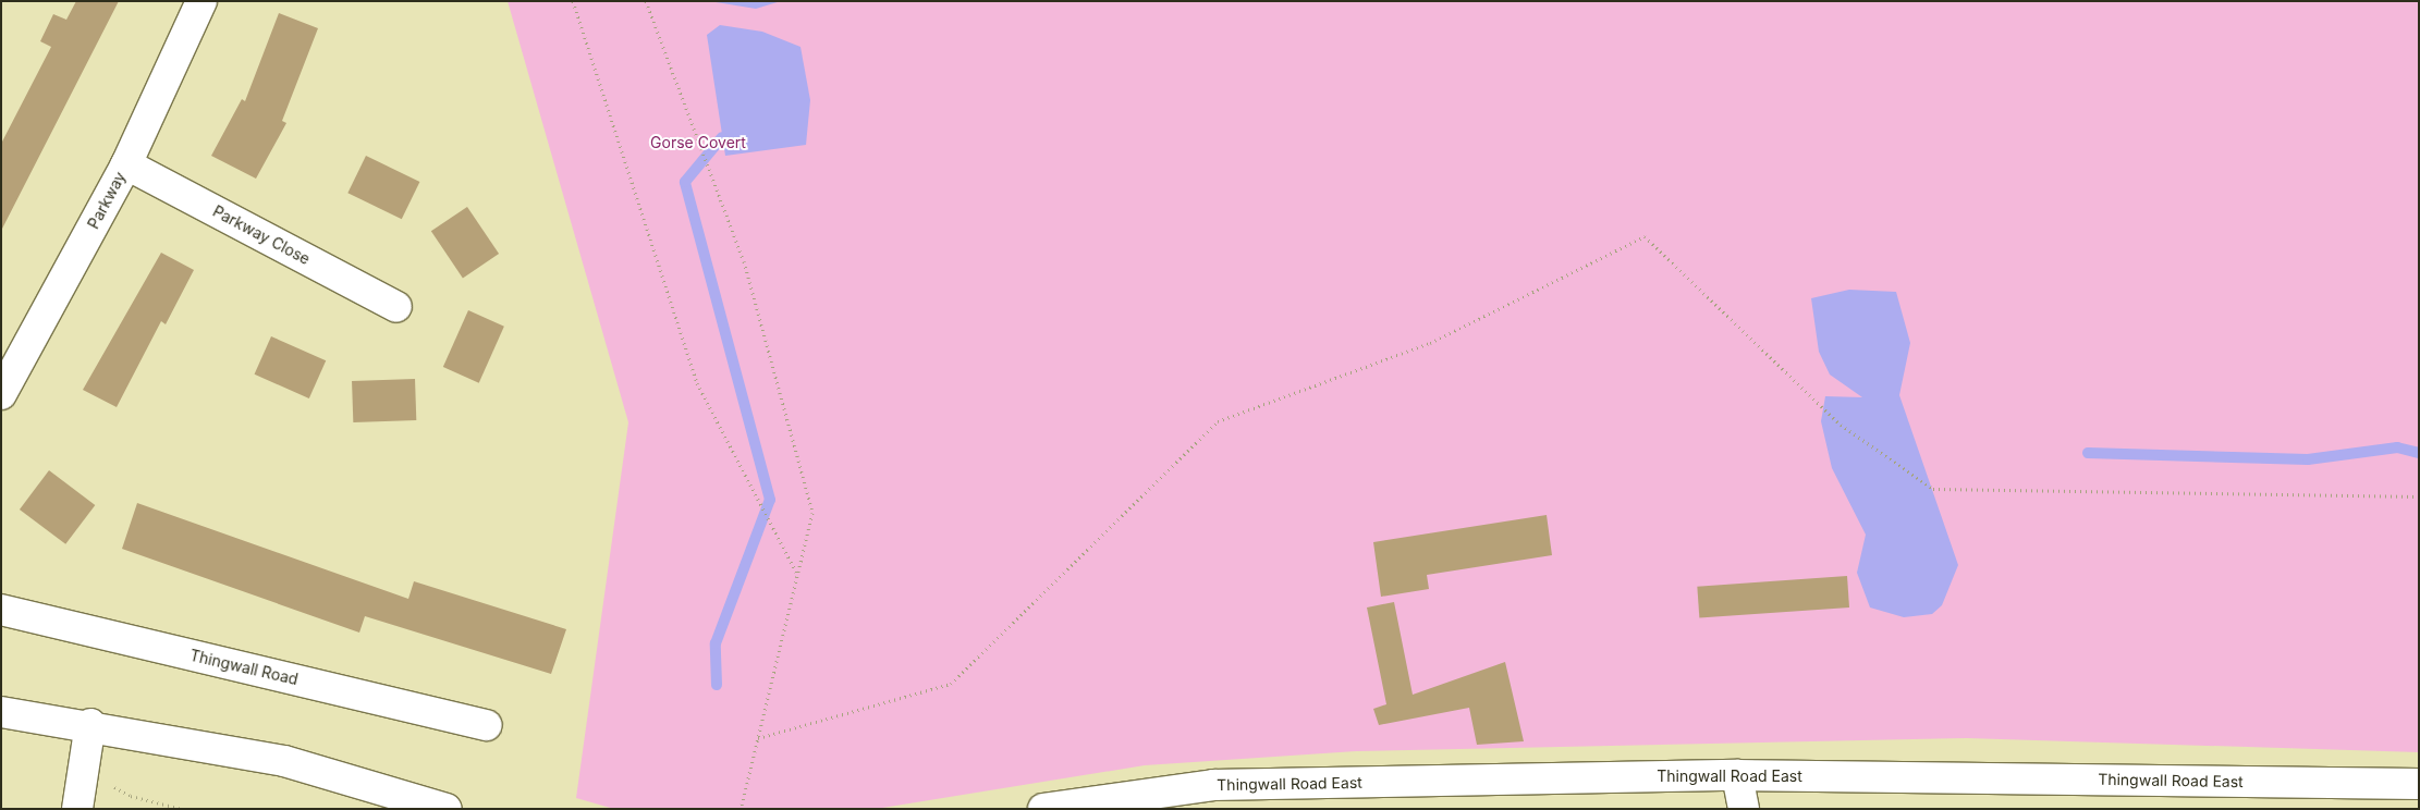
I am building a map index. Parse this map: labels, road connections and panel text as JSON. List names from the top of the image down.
{
  "streets": {
    "street": [
      "Parkway",
      "Parkway Close",
      "Thingwall Road",
      "Thingwall Road East"
    ]
  },
  "crossings": [
    ["Parkway", "Parkway Close"]
  ],
  "parks": ["Gorse Covert"]
}
